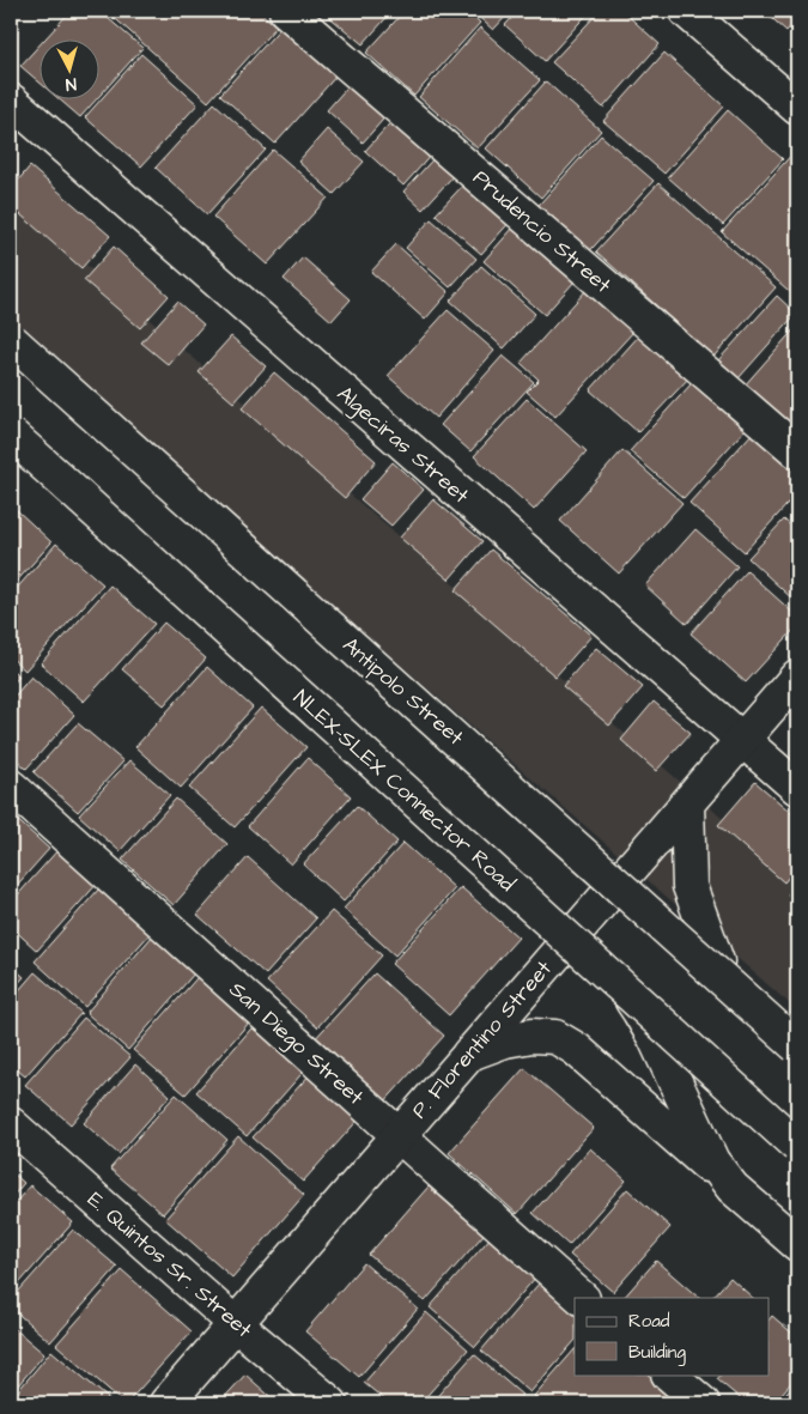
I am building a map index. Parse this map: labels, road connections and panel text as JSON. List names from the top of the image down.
{
  "streets": {
    "main road": [
      "Prudencio Street",
      "Algeciras Street",
      "Antipolo Street",
      "NLEX-SLEX Connector Road",
      "P. Florentino Street",
      "San Diego Street",
      "E. Quintos Sr. Street"
    ]
  },
  "crossings": [
    ["Algeciras Street", "P. Florentino Street"],
    ["Antipolo Street", "P. Florentino Street"],
    ["P. Florentino Street", "San Diego Street"],
    ["P. Florentino Street", "E. Quintos Sr. Street"]
  ],
  "legend": ["Road", "Building"],
  "north": "bottom"
}
